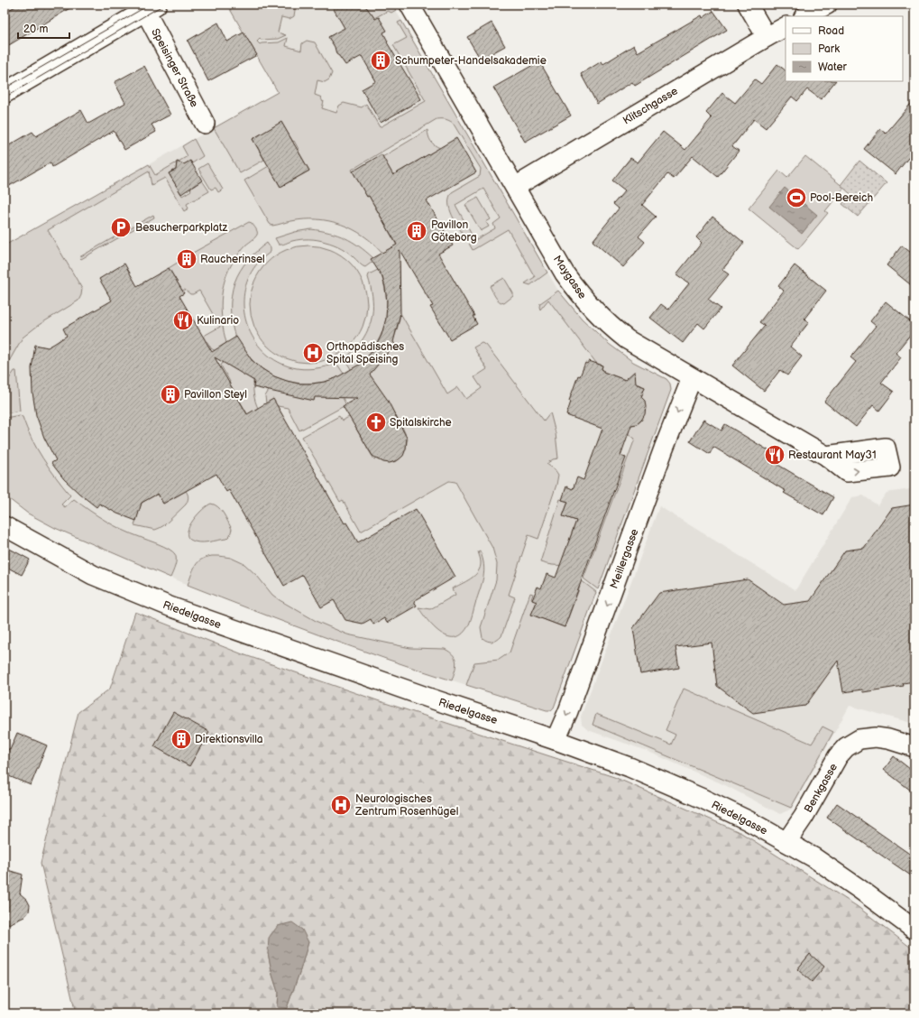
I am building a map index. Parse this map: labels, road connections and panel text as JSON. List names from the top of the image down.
{
  "streets": {
    "main road": ["Speisinger Straße"],
    "street": [
      "Klitschgasse",
      "Maygasse",
      "Meillergasse",
      "Riedelgasse",
      "Benkgasse"
    ]
  },
  "crossings": [
    ["Klitschgasse", "Maygasse"],
    ["Maygasse", "Meillergasse"],
    ["Meillergasse", "Riedelgasse"],
    ["Riedelgasse", "Benkgasse"]
  ],
  "one_way": ["Meillergasse"],
  "places": {
    "building": [
      "Schumpeter-Handelsakademie",
      "Pavillon Göteborg",
      "Raucherinsel",
      "Pavillon Steyl",
      "Direktionsvilla"
    ],
    "sports": ["Pool-Bereich"],
    "parking": ["Besucherparkplatz"],
    "restaurant": ["Kulinario", "Restaurant May31"],
    "hospital": ["Orthopädisches Spital Speising", "Neurologisches Zentrum Rosenhügel"],
    "church": ["Spitalskirche"]
  },
  "legend": ["Road", "Park", "Water"],
  "scale_bar": "20 m"
}
